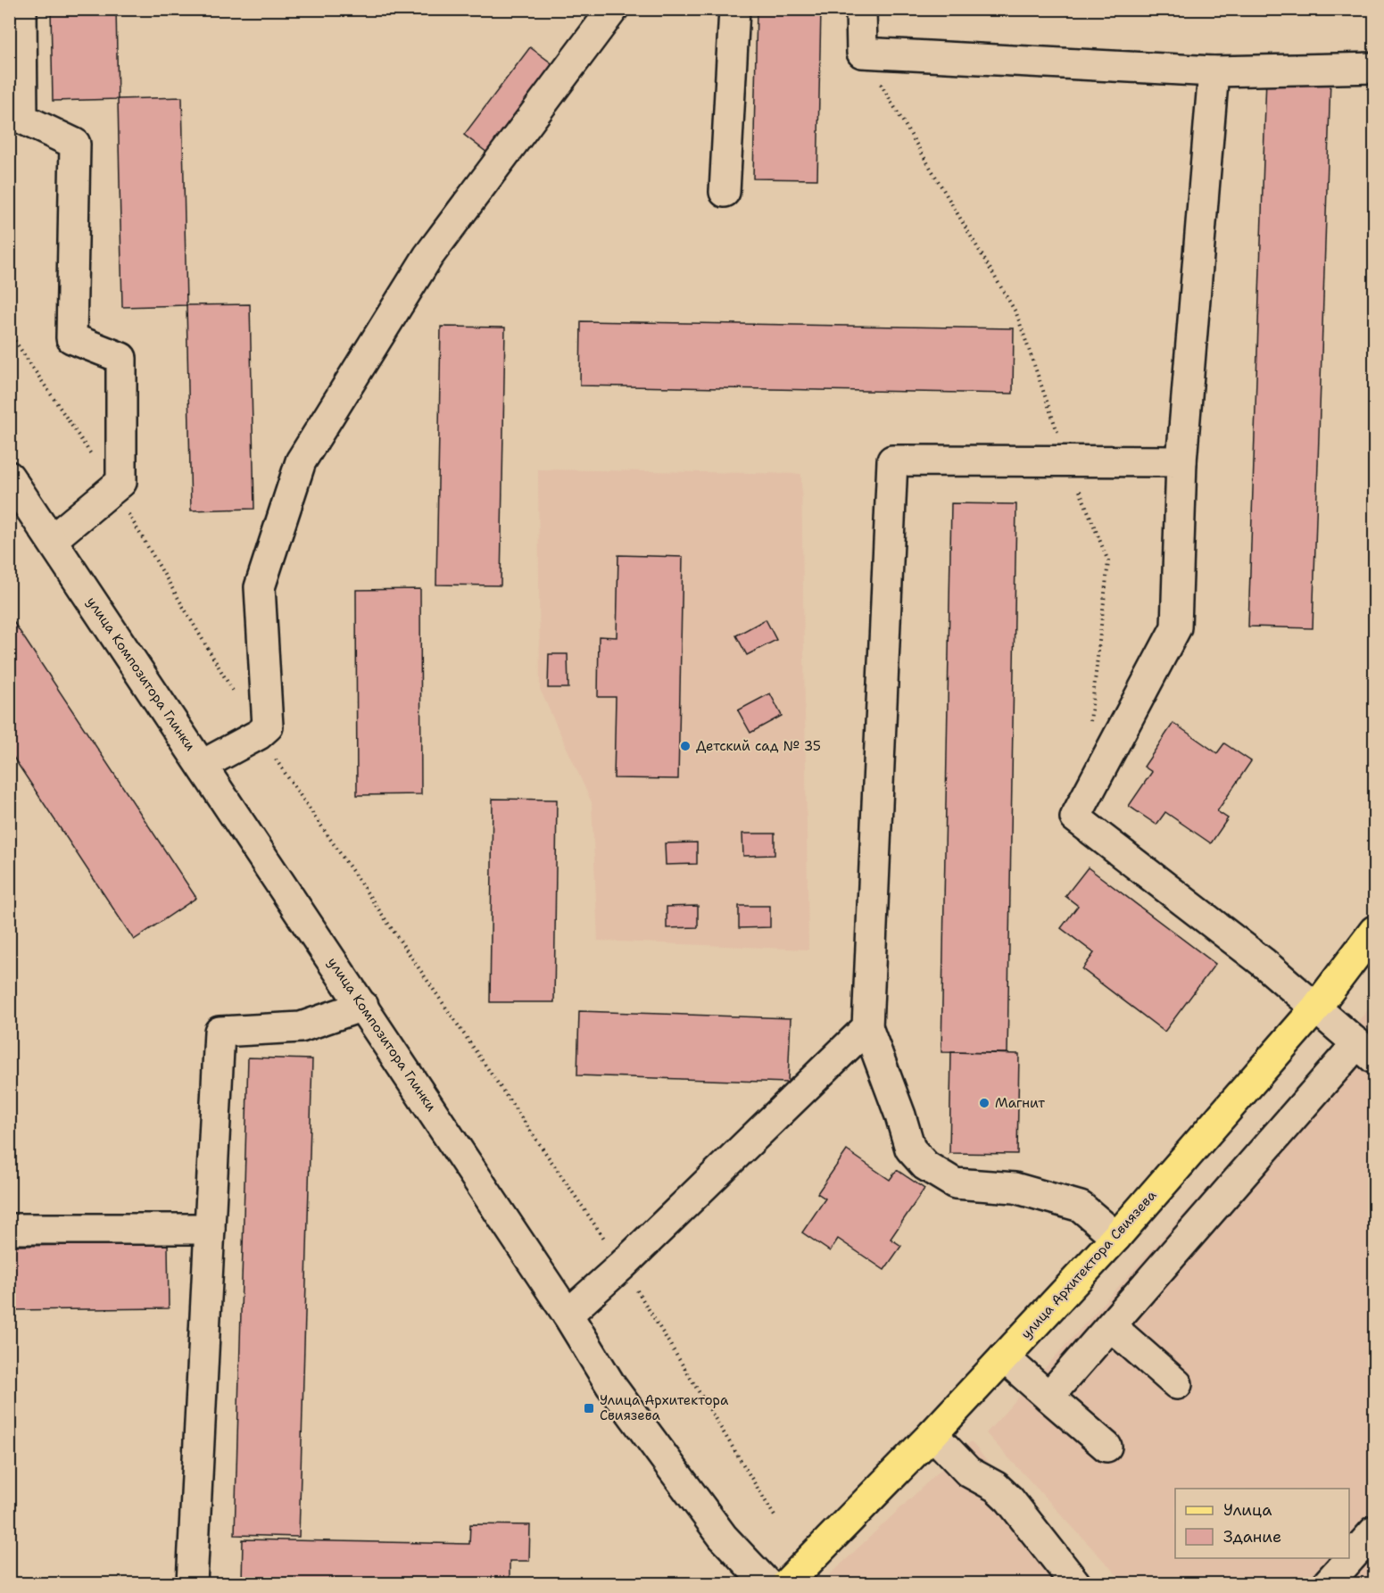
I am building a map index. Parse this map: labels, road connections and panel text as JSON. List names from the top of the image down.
{
  "streets": {
    "main road": ["улица Архитектора Свиязева"],
    "street": ["улица Композитора Глинки"]
  },
  "crossings": [
    ["улица Композитора Глинки", "улица Архитектора Свиязева"]
  ],
  "places": {
    "other": ["Детский сад № 35", "Магнит"],
    "transit": ["Улица Архитектора Свиязева"]
  },
  "legend": ["Улица", "Здание"]
}
